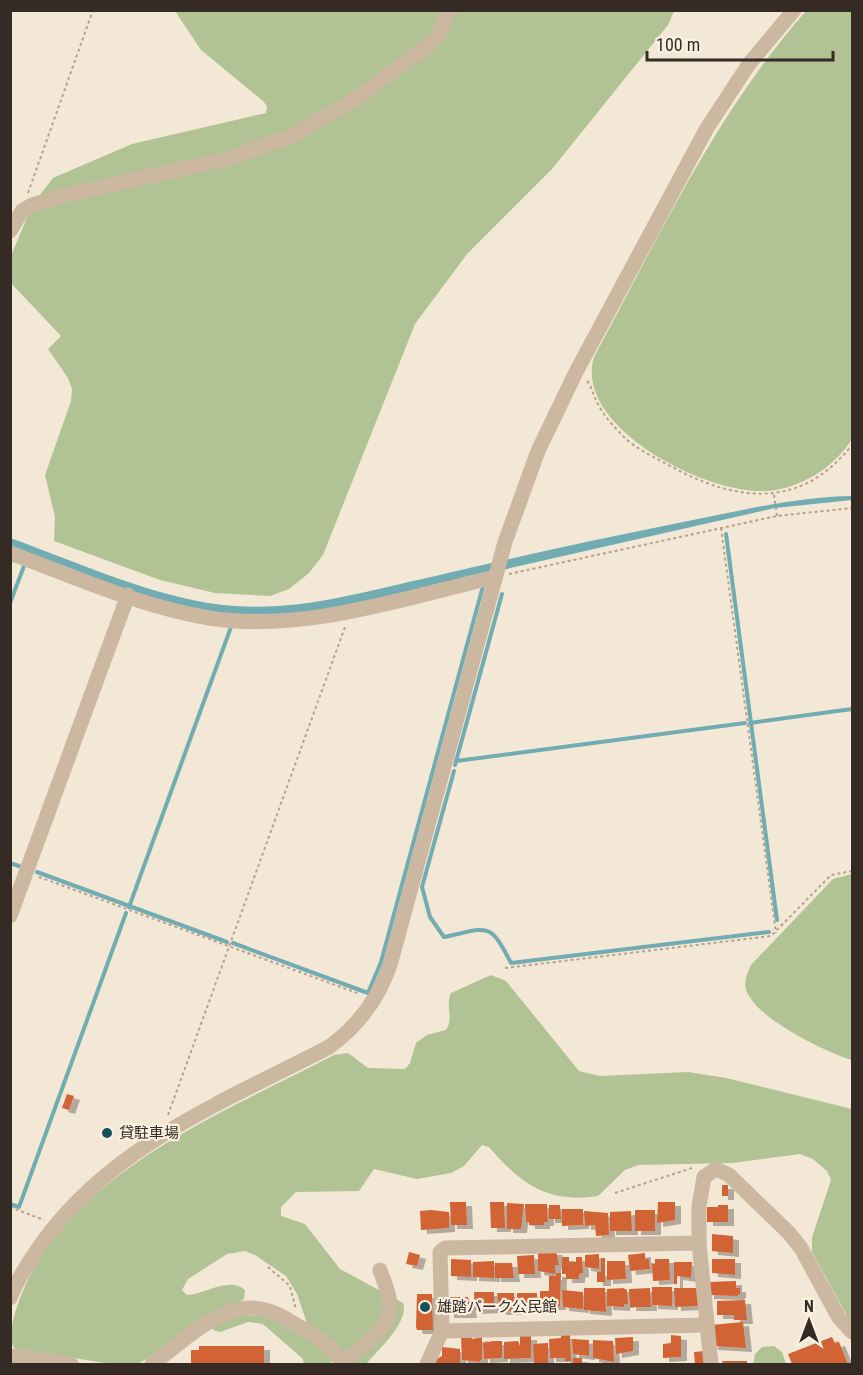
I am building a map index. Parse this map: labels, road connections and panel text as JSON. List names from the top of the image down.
{
  "places": ["貸駐車場", "雄踏パーク公民館"],
  "scale_bar": "100 m",
  "north": "top"
}
